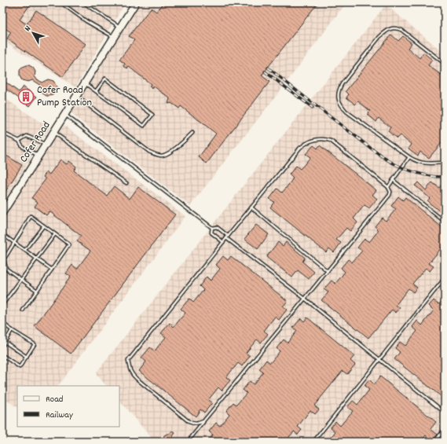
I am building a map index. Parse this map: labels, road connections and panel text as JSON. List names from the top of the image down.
{
  "streets": {
    "street": ["Cofer Road"]
  },
  "places": {
    "building": ["Cofer Road Pump Station"]
  },
  "legend": ["Road", "Railway"],
  "north": "top left"
}
